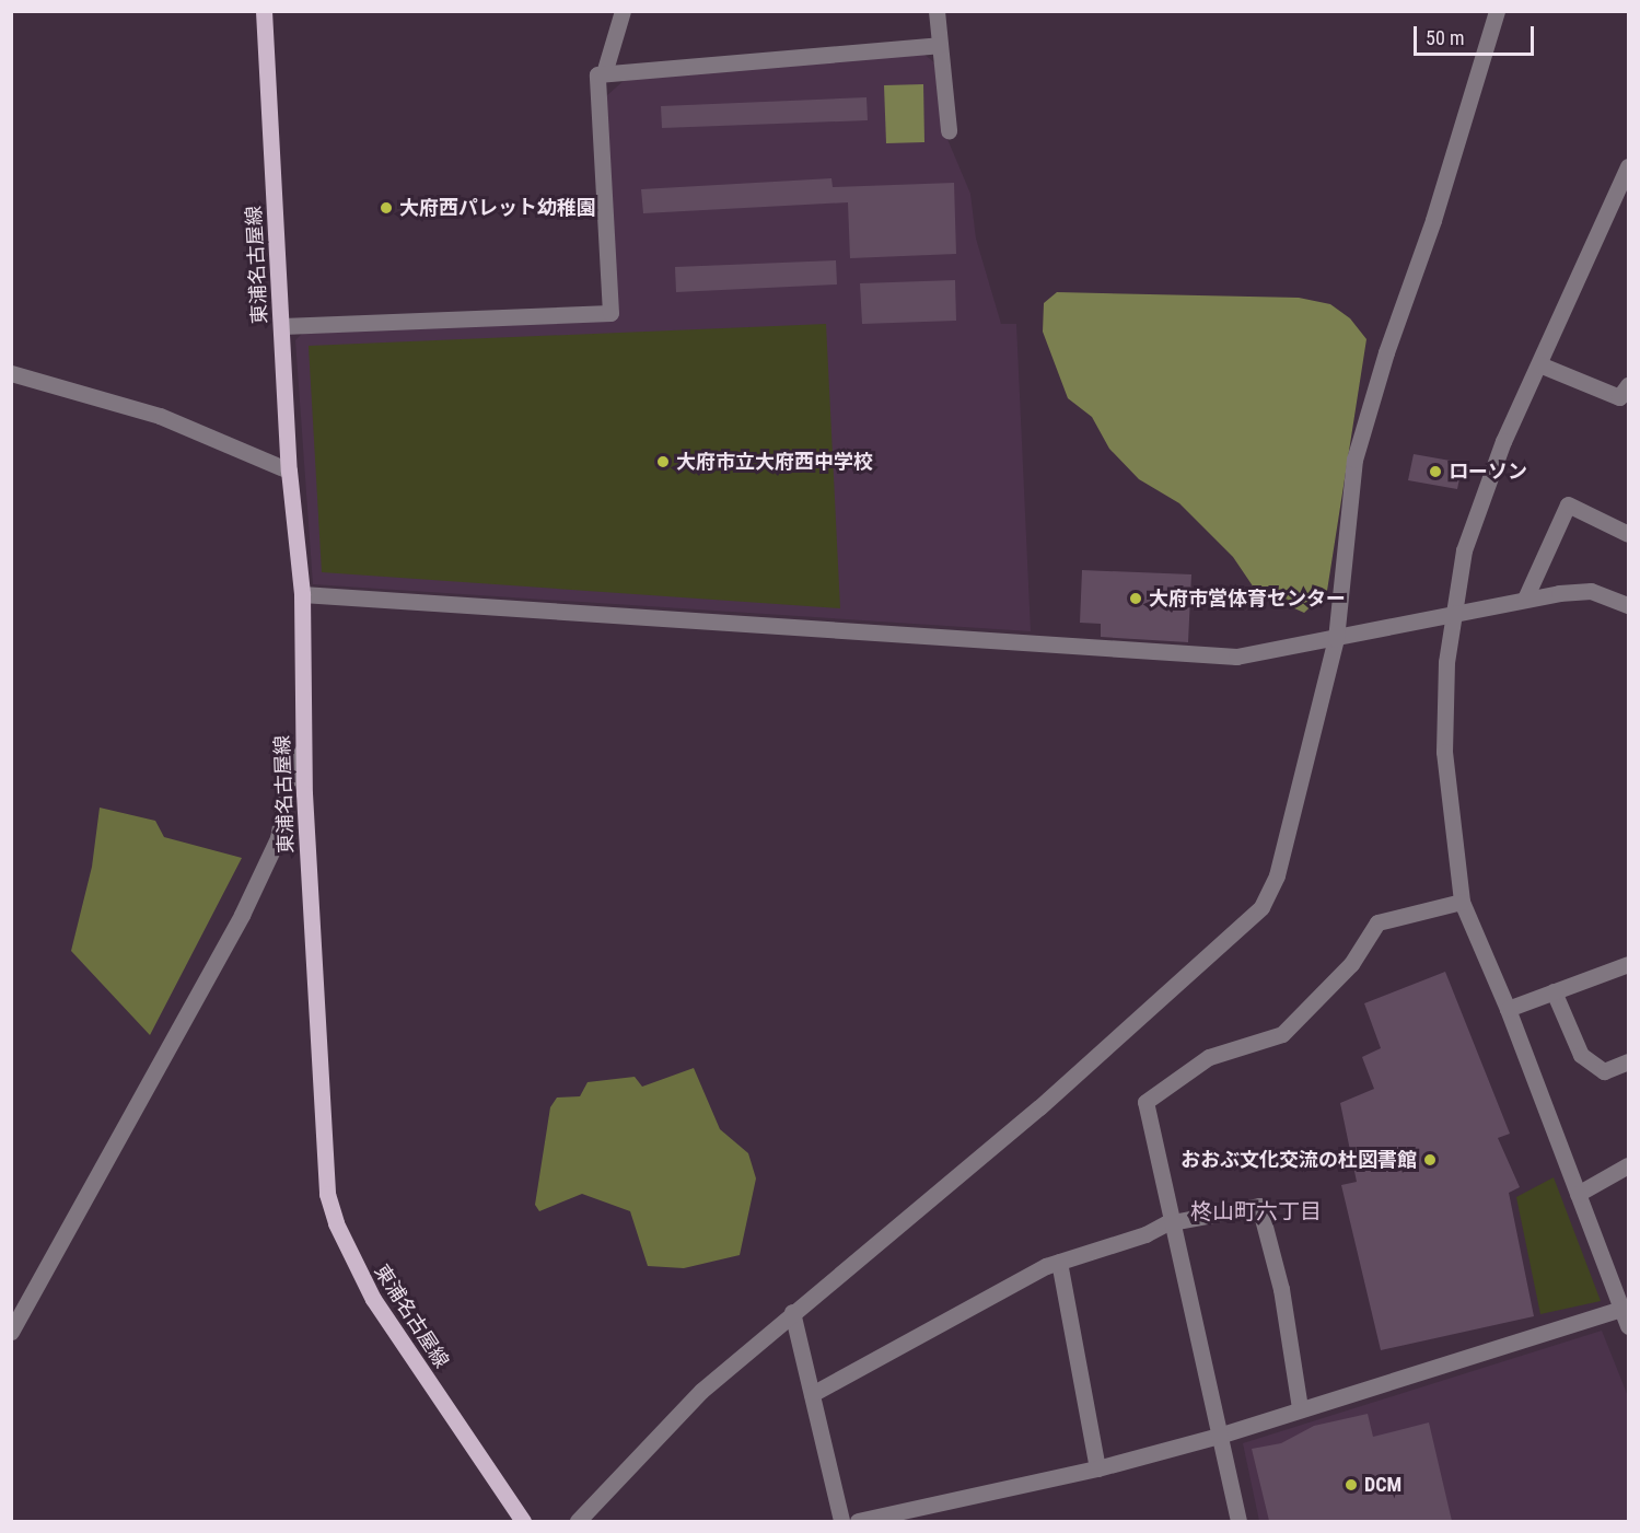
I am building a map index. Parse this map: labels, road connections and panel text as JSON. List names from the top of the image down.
{
  "streets": {
    "main road": ["東浦名古屋線"]
  },
  "districts": ["柊山町六丁目"],
  "places": [
    "大府西パレット幼稚園",
    "大府市立大府西中学校",
    "ローソン",
    "大府市営体育センター",
    "おおぶ文化交流の杜図書館",
    "DCM"
  ],
  "scale_bar": "50 m"
}
